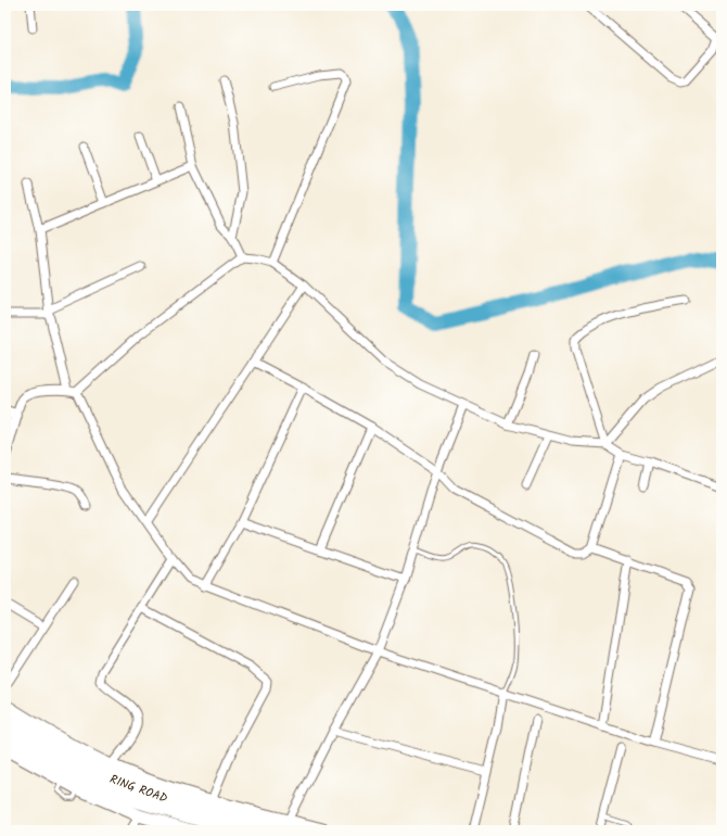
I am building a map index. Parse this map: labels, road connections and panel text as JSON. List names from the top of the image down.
{
  "streets": {
    "highway": ["RING ROAD"]
  }
}
